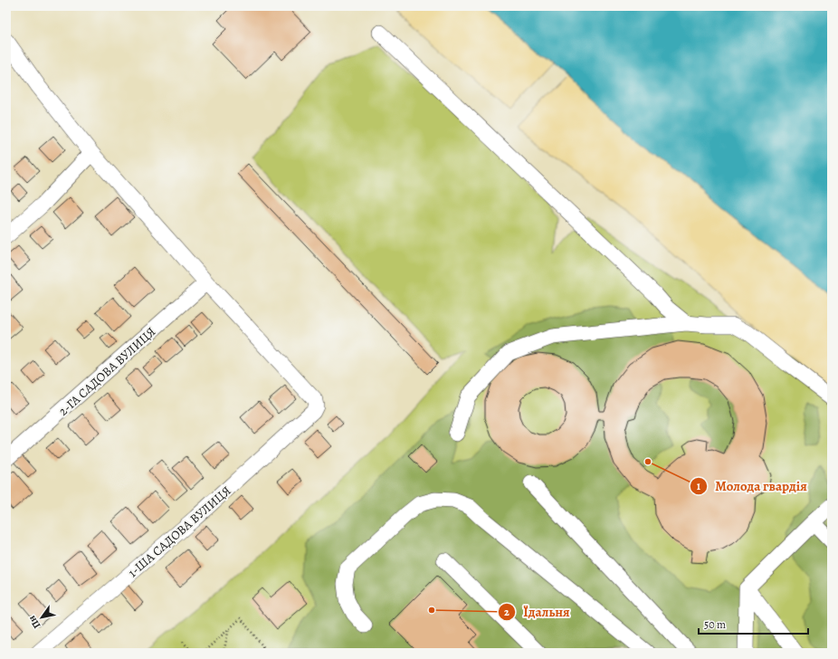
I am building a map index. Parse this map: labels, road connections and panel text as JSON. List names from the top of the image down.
{
  "streets": {
    "street": ["2-ГА САДОВА ВУЛИЦЯ", "1-ША САДОВА ВУЛИЦЯ"]
  },
  "crossings": [
    ["2-ГА САДОВА ВУЛИЦЯ", "1-ША САДОВА ВУЛИЦЯ"]
  ],
  "places": ["Молода гвардія", "Їдальня"],
  "scale_bar": "50 m",
  "north": "bottom left"
}
